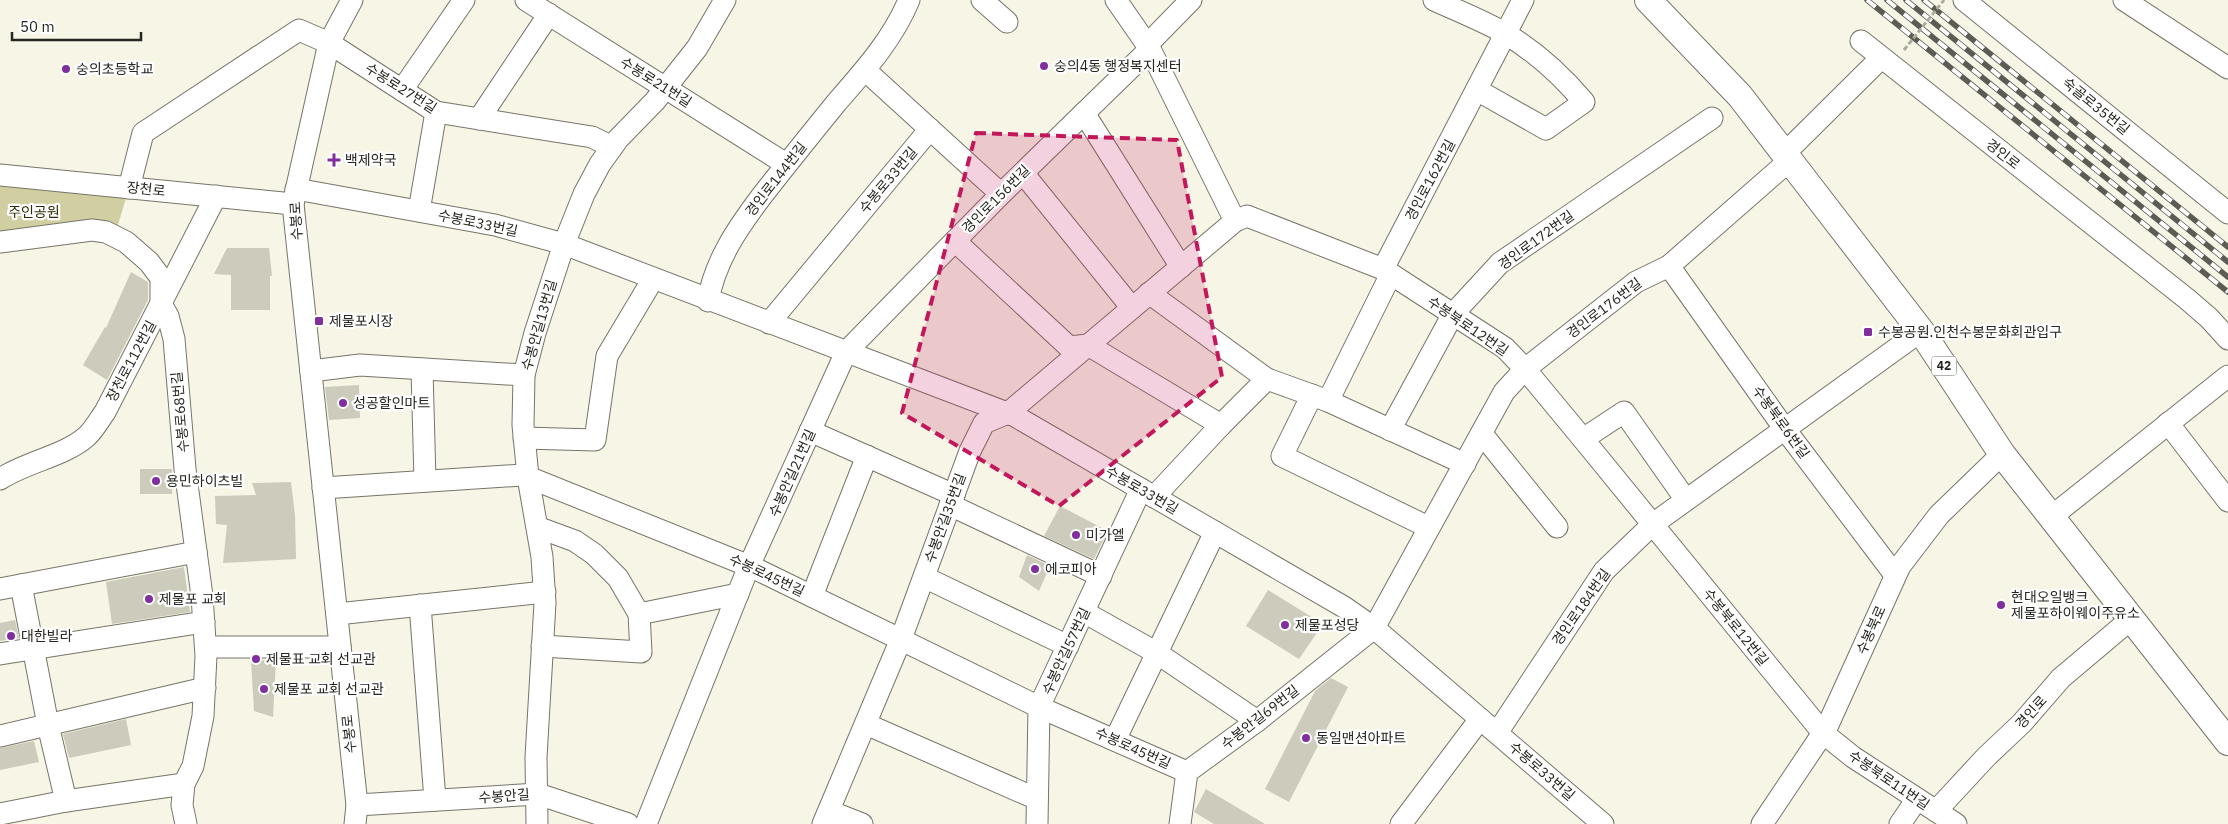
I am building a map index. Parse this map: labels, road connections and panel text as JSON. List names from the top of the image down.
{
  "streets": {
    "main road": ["42"],
    "street": [
      "수봉로21번길",
      "수봉로27번길",
      "숙골로35번길",
      "경인로",
      "경인로144번길",
      "수봉로33번길",
      "경인로162번길",
      "장천로",
      "경인로156번길",
      "수봉로",
      "경인로172번길",
      "경인로176번길",
      "수봉안길13번길",
      "수봉북로12번길",
      "장천로112번길",
      "수봉로68번길",
      "수봉북로6번길",
      "수봉안길21번길",
      "수봉안길35번길",
      "수봉로45번길",
      "경인로184번길",
      "수봉북로",
      "수봉안길57번길",
      "수봉안길69번길",
      "수봉북로11번길",
      "수봉안길"
    ]
  },
  "crossings": [
    ["수봉로21번길", "경인로144번길"],
    ["수봉로21번길", "수봉안길13번길"],
    ["수봉로27번길", "수봉로"],
    ["수봉로27번길", "수봉안길13번길"],
    ["경인로", "42"],
    ["경인로", "수봉북로11번길"],
    ["경인로144번길", "수봉로33번길"],
    ["수봉로33번길", "장천로"],
    ["수봉로33번길", "경인로156번길"],
    ["수봉로33번길", "수봉로"],
    ["수봉로33번길", "경인로176번길"],
    ["수봉로33번길", "수봉안길13번길"],
    ["수봉로33번길", "수봉안길21번길"],
    ["수봉로33번길", "수봉안길35번길"],
    ["수봉로33번길", "경인로184번길"],
    ["수봉로33번길", "수봉안길57번길"],
    ["수봉로33번길", "수봉안길69번길"],
    ["경인로162번길", "수봉북로12번길"],
    ["장천로", "수봉로"],
    ["장천로", "장천로112번길"],
    ["경인로156번길", "수봉안길21번길"],
    ["수봉로", "수봉로45번길"],
    ["수봉로", "수봉안길"],
    ["경인로172번길", "수봉북로12번길"],
    ["경인로176번길", "수봉북로12번길"],
    ["경인로176번길", "42"],
    ["경인로176번길", "수봉북로6번길"],
    ["경인로176번길", "수봉안길69번길"],
    ["수봉안길13번길", "수봉로45번길"],
    ["수봉안길13번길", "수봉안길"],
    ["수봉북로12번길", "수봉안길35번길"],
    ["수봉북로12번길", "경인로184번길"],
    ["수봉북로12번길", "수봉북로"],
    ["수봉북로12번길", "수봉북로11번길"],
    ["장천로112번길", "수봉로68번길"],
    ["42", "경인로184번길"],
    ["42", "수봉북로"],
    ["수봉북로6번길", "경인로184번길"],
    ["수봉북로6번길", "수봉북로"],
    ["수봉안길21번길", "수봉로45번길"],
    ["수봉안길35번길", "수봉로45번길"],
    ["수봉로45번길", "수봉안길57번길"],
    ["수봉로45번길", "수봉안길69번길"],
    ["수봉북로", "수봉북로11번길"]
  ],
  "parks": ["주인공원"],
  "places": {
    "other": [
      "숭의4동 행정복지센터",
      "숭의초등학교",
      "성공할인마트",
      "용민하이츠빌",
      "미가엘",
      "에코피아",
      "제물포 교회",
      "현대오일뱅크 제물포하이웨이주유소",
      "제물포성당",
      "대한빌라",
      "제물표 교회 선교관",
      "제물포 교회 선교관",
      "동일맨션아파트"
    ],
    "health": ["백제약국"],
    "transit": ["제물포시장", "수봉공원.인천수봉문화회관입구"]
  },
  "scale_bar": "50 m"
}
